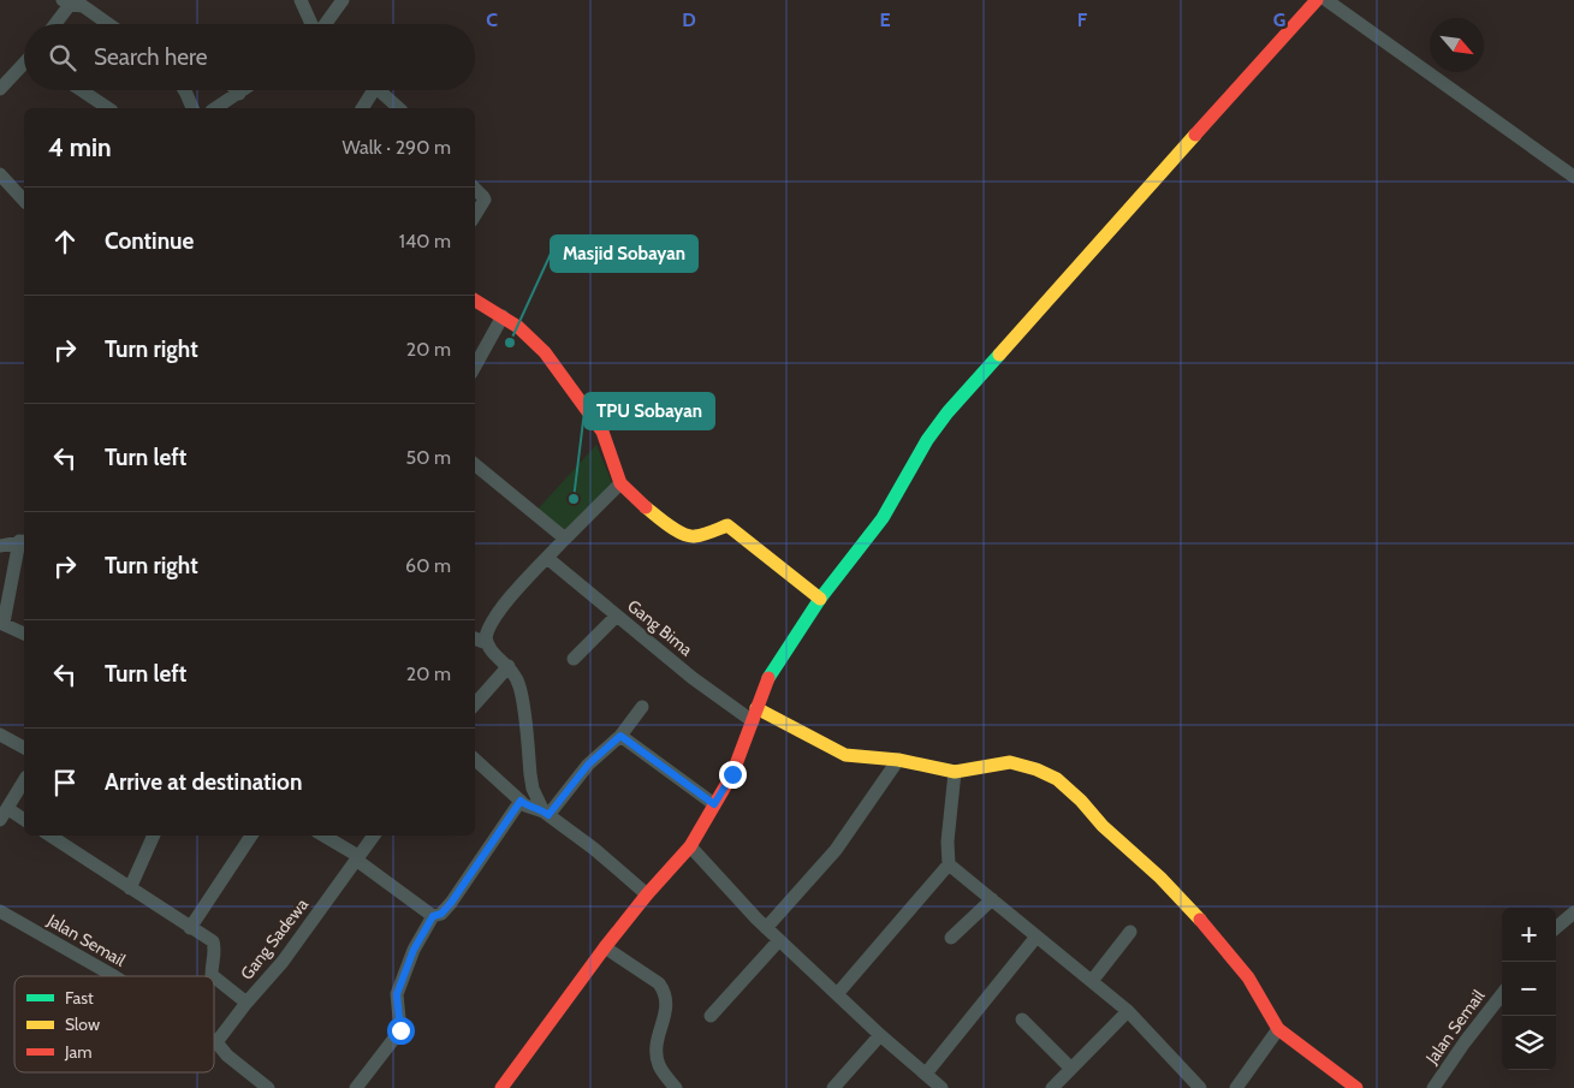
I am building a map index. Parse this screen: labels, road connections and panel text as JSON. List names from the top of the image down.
{
  "streets": {
    "street": ["Gang Bima", "Gang Sadewa", "Jalan Semail"]
  },
  "crossings": [
    ["Gang Sadewa", "Jalan Semail"]
  ],
  "places": ["Masjid Sobayan", "TPU Sobayan"],
  "legend": ["Fast", "Slow", "Jam"],
  "north": "bottom right",
  "page": {
    "search": "Search here",
    "heading": ["4 min", "Walk · 290 m"],
    "list": [
      ["Continue", "140 m"],
      ["Turn right", "20 m"],
      ["Turn left", "50 m"],
      ["Turn right", "60 m"],
      ["Turn left", "20 m"],
      "Arrive at destination"
    ],
    "map_buttons": ["+", "−"]
  },
  "grid": {
    "columns": [
      "C",
      "D",
      "E",
      "F",
      "G"
    ]
  }
}
